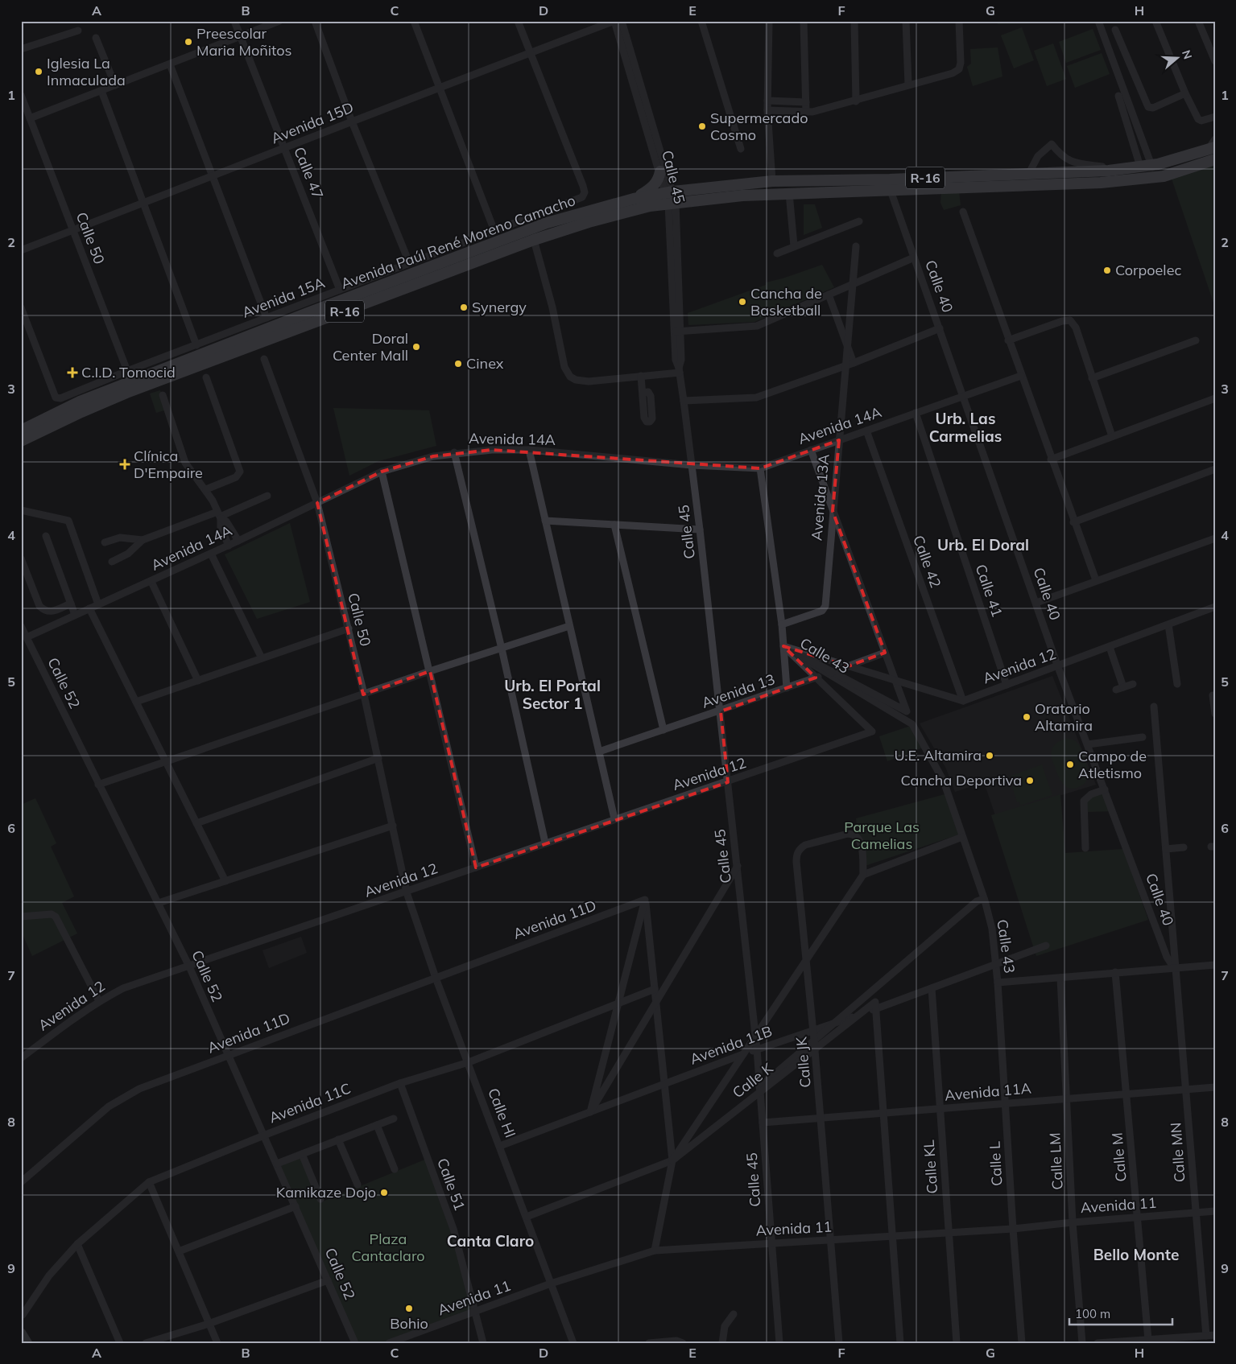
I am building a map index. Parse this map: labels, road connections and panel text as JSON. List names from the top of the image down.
{
  "streets": {
    "main road": ["R-16", "Avenida Paúl René Moreno Camacho"],
    "street": [
      "Avenida 15D",
      "Calle 47",
      "Calle 45",
      "Calle 50",
      "Calle 40",
      "Avenida 15A",
      "Avenida 14A",
      "Avenida 13A",
      "Calle 42",
      "Calle 41",
      "Calle 43",
      "Avenida 12",
      "Calle 52",
      "Avenida 13",
      "Avenida 11D",
      "Avenida 11B",
      "Calle JK",
      "Calle K",
      "Avenida 11A",
      "Avenida 11C",
      "Calle HI",
      "Calle MN",
      "Calle M",
      "Calle LM",
      "Calle L",
      "Calle KL",
      "Calle 51",
      "Avenida 11"
    ]
  },
  "crossings": [
    ["Avenida 15D", "Calle 47"],
    ["Avenida 15D", "Calle 45"],
    ["Avenida 15D", "Calle 50"],
    ["Avenida 15D", "Avenida 15A"],
    ["Calle 47", "Avenida 15A"],
    ["Calle 45", "Avenida Paúl René Moreno Camacho"],
    ["Calle 45", "Avenida 14A"],
    ["Calle 45", "Avenida 12"],
    ["Calle 45", "Avenida 13"],
    ["Calle 45", "Avenida 11B"],
    ["Calle 45", "Avenida 11A"],
    ["Calle 45", "Avenida 11"],
    ["Calle 50", "Avenida Paúl René Moreno Camacho"],
    ["Calle 50", "Avenida 15A"],
    ["Calle 50", "Avenida 14A"],
    ["Calle 50", "Avenida 12"],
    ["Calle 50", "Calle HI"],
    ["Avenida Paúl René Moreno Camacho", "Calle 40"],
    ["Calle 40", "Avenida 14A"],
    ["Calle 40", "Avenida 12"],
    ["Calle 40", "Calle MN"],
    ["Avenida 14A", "Calle 42"],
    ["Avenida 14A", "Calle 41"],
    ["Avenida 14A", "Calle 43"],
    ["Avenida 14A", "Calle 52"],
    ["Calle 42", "Avenida 12"],
    ["Calle 41", "Avenida 12"],
    ["Calle 43", "Avenida 12"],
    ["Calle 43", "Avenida 13"],
    ["Calle 43", "Avenida 11B"],
    ["Calle 43", "Calle L"],
    ["Avenida 12", "Calle 52"],
    ["Avenida 12", "Calle HI"],
    ["Calle 52", "Avenida 11D"],
    ["Calle 52", "Avenida 11C"],
    ["Avenida 11D", "Calle HI"],
    ["Avenida 11B", "Calle JK"],
    ["Avenida 11B", "Calle K"],
    ["Avenida 11B", "Calle HI"],
    ["Avenida 11B", "Calle KL"],
    ["Calle JK", "Calle K"],
    ["Calle JK", "Avenida 11A"],
    ["Calle JK", "Avenida 11"],
    ["Avenida 11A", "Calle MN"],
    ["Avenida 11A", "Calle M"],
    ["Avenida 11A", "Calle LM"],
    ["Avenida 11A", "Calle L"],
    ["Avenida 11A", "Calle KL"],
    ["Avenida 11C", "Calle HI"],
    ["Avenida 11C", "Calle 51"],
    ["Calle HI", "Avenida 11"],
    ["Calle MN", "Avenida 11"],
    ["Calle M", "Avenida 11"],
    ["Calle LM", "Avenida 11"],
    ["Calle L", "Avenida 11"],
    ["Calle KL", "Avenida 11"],
    ["Calle 51", "Avenida 11"]
  ],
  "districts": [
    "Urb. Las Carmelias",
    "Urb. El Doral",
    "Urb. El Portal Sector 1",
    "Canta Claro",
    "Bello Monte"
  ],
  "parks": ["Parque Las Camelias", "Plaza Cantaclaro"],
  "places": {
    "other": [
      "Preescolar Maria Moñitos",
      "Iglesia La Inmaculada",
      "Supermercado Cosmo",
      "Corpoelec",
      "Cancha de Basketball",
      "Synergy",
      "Doral Center Mall",
      "Cinex",
      "Oratorio Altamira",
      "U.E. Altamira",
      "Campo de Atletismo",
      "Cancha Deportiva",
      "Kamikaze Dojo",
      "Bohio"
    ],
    "health": ["C.I.D. Tomocid", "Clínica D'Empaire"]
  },
  "scale_bar": "100 m",
  "north": "right",
  "grid": {
    "columns": [
      "A",
      "B",
      "C",
      "D",
      "E",
      "F",
      "G",
      "H"
    ],
    "rows": [
      "1",
      "2",
      "3",
      "4",
      "5",
      "6",
      "7",
      "8",
      "9"
    ]
  }
}
